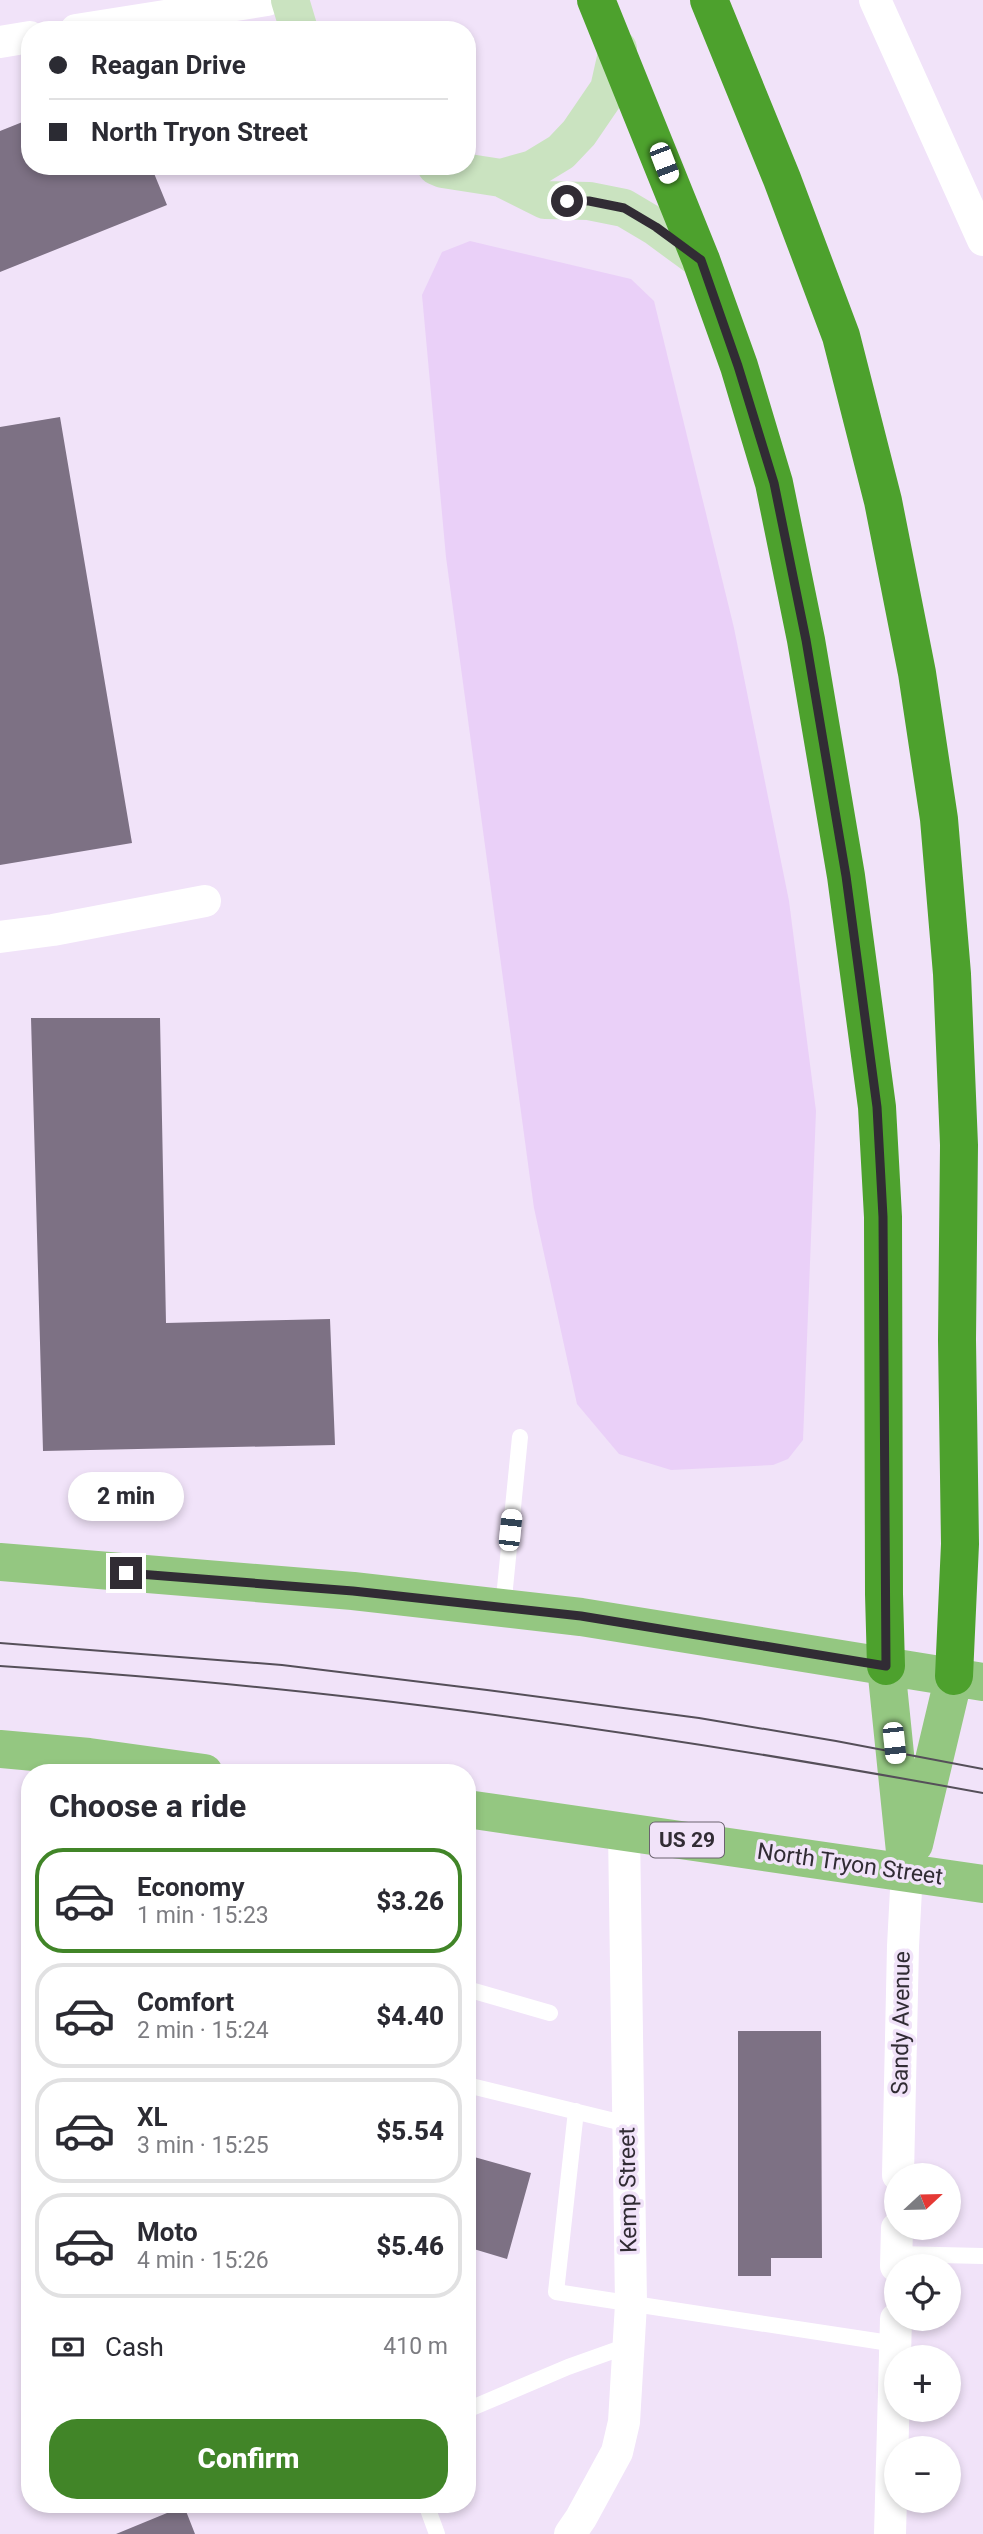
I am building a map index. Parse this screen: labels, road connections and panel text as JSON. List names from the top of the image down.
{
  "streets": {
    "main road": ["US 29", "North Tryon Street"],
    "street": ["Sandy Avenue", "Kemp Street"]
  },
  "crossings": [
    ["North Tryon Street", "Sandy Avenue"],
    ["North Tryon Street", "Kemp Street"]
  ],
  "north": "right",
  "page": {
    "banner": ["Reagan Drive", "North Tryon Street"],
    "bubble": "2 min",
    "heading": "Choose a ride",
    "list": [
      {
        "name": "Economy",
        "note": "1 min · 15:23",
        "value": "$3.26"
      },
      {
        "name": "Comfort",
        "note": "2 min · 15:24",
        "value": "$4.40"
      },
      {
        "name": "XL",
        "note": "3 min · 15:25",
        "value": "$5.54"
      },
      {
        "name": "Moto",
        "note": "4 min · 15:26",
        "value": "$5.46"
      }
    ],
    "map_buttons": ["+", "−"],
    "pay": ["Cash", "410 m"],
    "buttons": "Confirm"
  }
}
